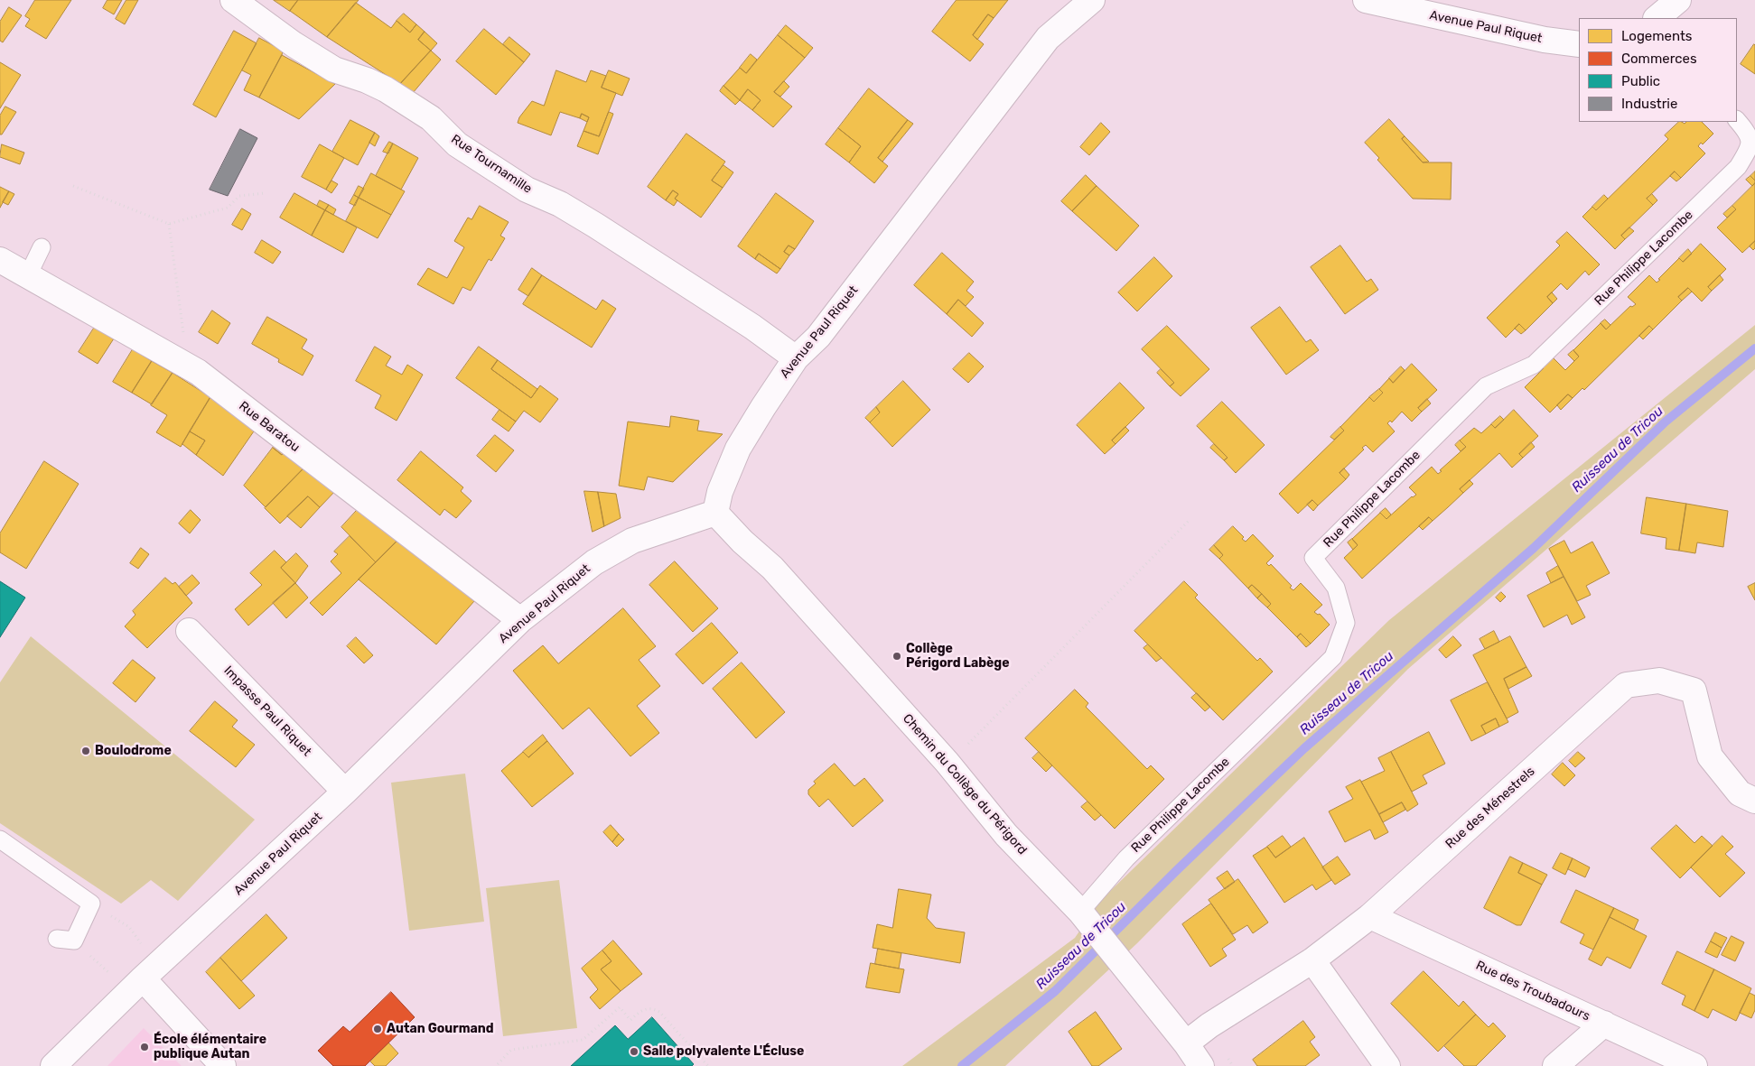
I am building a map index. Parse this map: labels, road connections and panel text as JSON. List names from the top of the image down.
{
  "streets": {
    "street": [
      "Avenue Paul Riquet",
      "Rue Tournamille",
      "Rue Baratou",
      "Impasse Paul Riquet",
      "Chemin du Collège du Périgord",
      "Rue des Ménestrels",
      "Rue des Troubadours"
    ],
    "lane": ["Rue Philippe Lacombe"]
  },
  "crossings": [
    ["Avenue Paul Riquet", "Rue Tournamille"],
    ["Avenue Paul Riquet", "Rue Baratou"],
    ["Avenue Paul Riquet", "Impasse Paul Riquet"],
    ["Avenue Paul Riquet", "Chemin du Collège du Périgord"],
    ["Rue Philippe Lacombe", "Chemin du Collège du Périgord"],
    ["Chemin du Collège du Périgord", "Rue des Ménestrels"],
    ["Rue des Ménestrels", "Rue des Troubadours"]
  ],
  "water": ["Ruisseau de Tricou"],
  "places": [
    "Collège Périgord Labège",
    "Boulodrome",
    "Autan Gourmand",
    "École élémentaire publique Autan",
    "Salle polyvalente L'Écluse"
  ],
  "legend": [
    "Logements",
    "Commerces",
    "Public",
    "Industrie"
  ]
}
